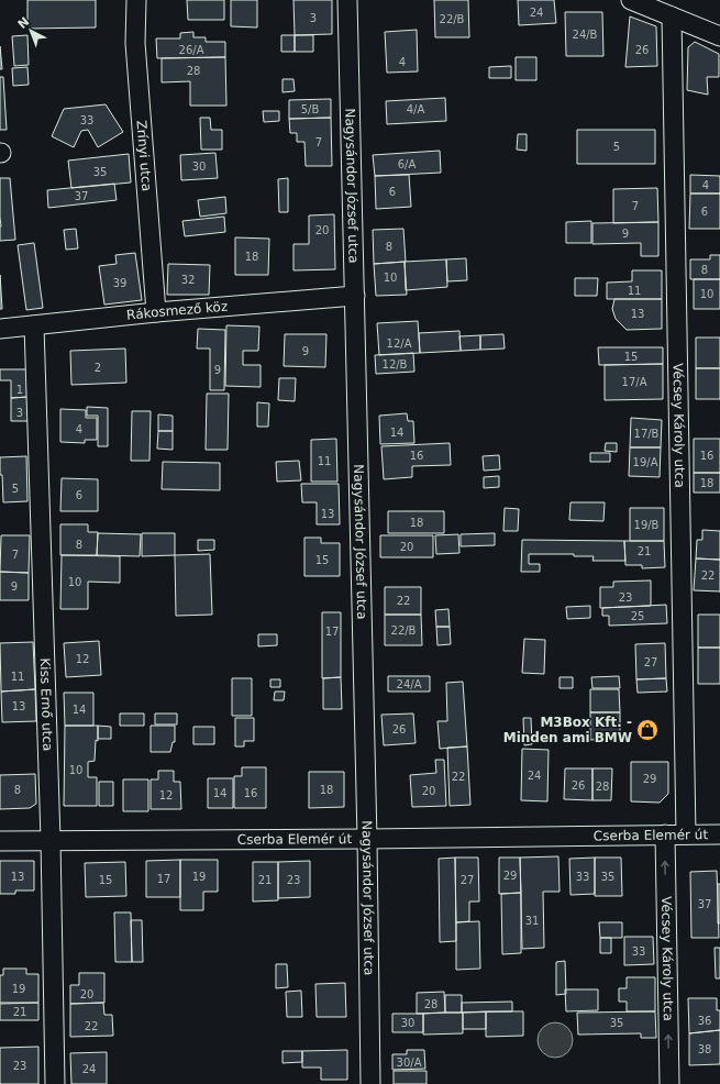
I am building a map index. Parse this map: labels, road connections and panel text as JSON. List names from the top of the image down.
{
  "streets": {
    "street": [
      "Zrínyi utca",
      "Nagysándor József utca",
      "Rákosmező köz",
      "Vécsey Károly utca",
      "Kiss Ernő utca",
      "Cserba Elemér út"
    ]
  },
  "crossings": [
    ["Zrínyi utca", "Rákosmező köz"],
    ["Nagysándor József utca", "Rákosmező köz"],
    ["Nagysándor József utca", "Cserba Elemér út"],
    ["Rákosmező köz", "Kiss Ernő utca"],
    ["Vécsey Károly utca", "Cserba Elemér út"],
    ["Kiss Ernő utca", "Cserba Elemér út"]
  ],
  "places": {
    "shop": ["M3Box Kft. - Minden ami BMW"]
  },
  "house_numbers": [
    "24",
    "3",
    "22/B",
    "24/B",
    "26/A",
    "26",
    "4",
    "28",
    "5/B",
    "4/A",
    "33",
    "7",
    "5",
    "6/A",
    "30",
    "35",
    "4",
    "6",
    "37",
    "7",
    "6",
    "20",
    "9",
    "8",
    "18",
    "8",
    "10",
    "32",
    "39",
    "11",
    "10",
    "13",
    "12/A",
    "9",
    "15",
    "12/B",
    "2",
    "9",
    "17/A",
    "1",
    "3",
    "4",
    "14",
    "17/B",
    "16",
    "16",
    "11",
    "19/A",
    "18",
    "5",
    "6",
    "13",
    "18",
    "19/B",
    "8",
    "20",
    "21",
    "7",
    "15",
    "22",
    "10",
    "9",
    "23",
    "22",
    "25",
    "22/B",
    "17",
    "12",
    "27",
    "11",
    "24/A",
    "13",
    "14",
    "26",
    "10",
    "24",
    "22",
    "29",
    "26",
    "28",
    "8",
    "18",
    "20",
    "14",
    "16",
    "12",
    "29",
    "13",
    "19",
    "33",
    "35",
    "17",
    "15",
    "21",
    "23",
    "27",
    "37",
    "31",
    "33",
    "19",
    "20",
    "28",
    "21",
    "36",
    "30",
    "35",
    "22",
    "38",
    "30/A",
    "23",
    "24"
  ],
  "north": "top left"
}
